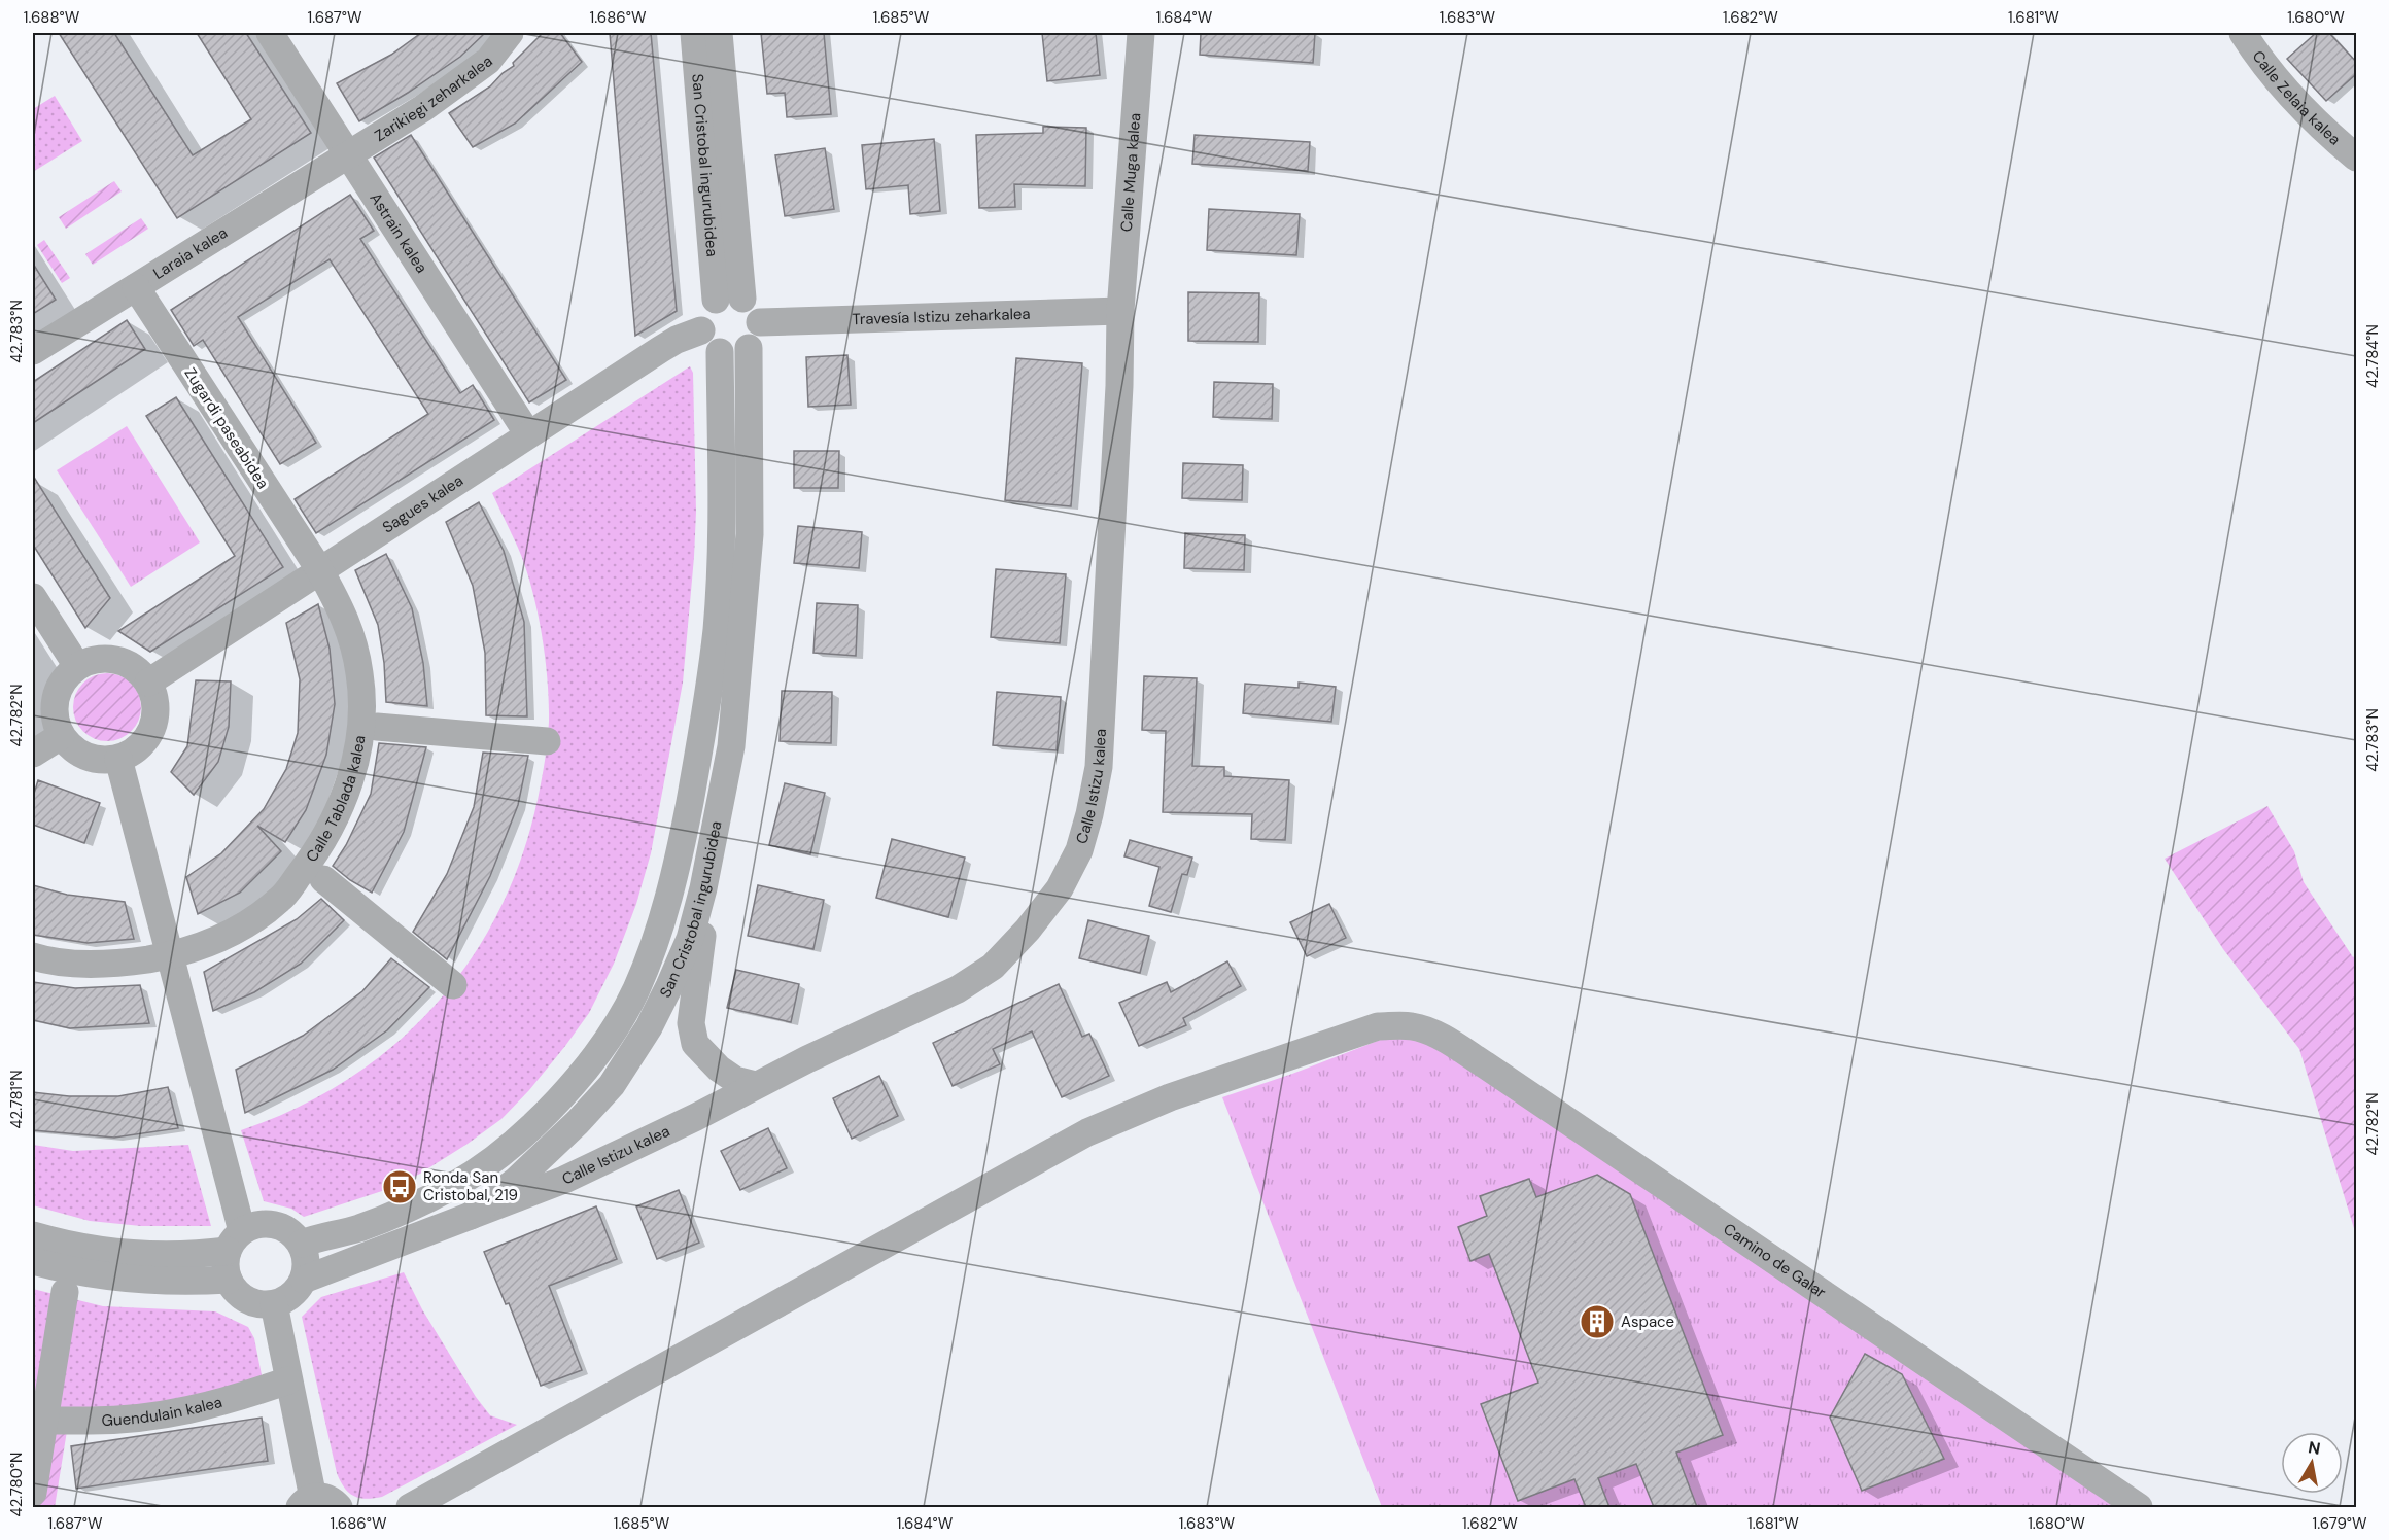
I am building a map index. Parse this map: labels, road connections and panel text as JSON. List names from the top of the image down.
{
  "streets": {
    "street": [
      "Zarikiegi zeharkalea",
      "Calle Zelaia kalea",
      "San Cristobal ingurubidea",
      "Calle Muga kalea",
      "Astrain kalea",
      "Laraia kalea",
      "Travesía Istizu zeharkalea",
      "Zugardi paseabidea",
      "Sagues kalea",
      "Calle Istizu kalea",
      "Calle Tablada kalea",
      "Camino de Galar",
      "Guendulain kalea"
    ]
  },
  "crossings": [
    ["Zarikiegi zeharkalea", "Astrain kalea"],
    ["Zarikiegi zeharkalea", "Laraia kalea"],
    ["San Cristobal ingurubidea", "Travesía Istizu zeharkalea"],
    ["San Cristobal ingurubidea", "Sagues kalea"],
    ["San Cristobal ingurubidea", "Calle Istizu kalea"],
    ["Calle Muga kalea", "Travesía Istizu zeharkalea"],
    ["Calle Muga kalea", "Calle Istizu kalea"],
    ["Astrain kalea", "Laraia kalea"],
    ["Astrain kalea", "Sagues kalea"],
    ["Laraia kalea", "Zugardi paseabidea"],
    ["Travesía Istizu zeharkalea", "Sagues kalea"],
    ["Travesía Istizu zeharkalea", "Calle Istizu kalea"],
    ["Zugardi paseabidea", "Sagues kalea"],
    ["Zugardi paseabidea", "Calle Tablada kalea"],
    ["Sagues kalea", "Calle Tablada kalea"]
  ],
  "places": {
    "bus stop": ["Ronda San Cristobal, 219"],
    "building": ["Aspace"]
  },
  "north": "top",
  "coordinates": [
    "1.688°W",
    "1.687°W",
    "1.686°W",
    "1.685°W",
    "1.684°W",
    "1.683°W",
    "1.682°W",
    "1.681°W",
    "1.680°W",
    "42.783°N",
    "42.784°N",
    "42.782°N",
    "42.781°N",
    "42.780°N",
    "1.679°W"
  ]
}
